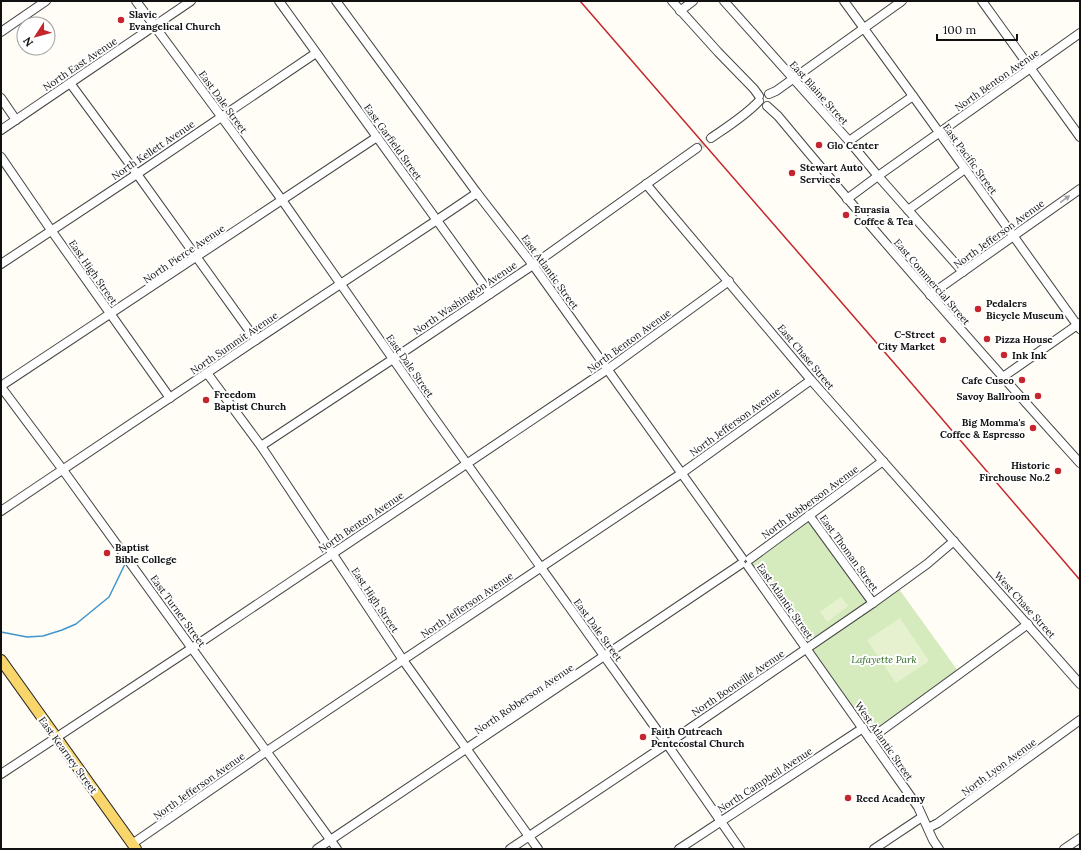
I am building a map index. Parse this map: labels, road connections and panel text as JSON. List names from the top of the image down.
{
  "streets": {
    "main road": ["East Kearney Street"],
    "street": [
      "North East Avenue",
      "North Benton Avenue",
      "East Blaine Street",
      "East Dale Street",
      "East Garfield Street",
      "North Kellett Avenue",
      "East Pacific Street",
      "North Jefferson Avenue",
      "North Pierce Avenue",
      "East High Street",
      "East Atlantic Street",
      "East Commercial Street",
      "North Washington Avenue",
      "North Summit Avenue",
      "East Chase Street",
      "North Robberson Avenue",
      "East Thoman Street",
      "West Chase Street",
      "East Turner Street",
      "North Boonville Avenue",
      "West Atlantic Street",
      "North Lyon Avenue",
      "North Campbell Avenue"
    ]
  },
  "crossings": [
    ["North East Avenue", "East Dale Street"],
    ["North Benton Avenue", "East Blaine Street"],
    ["North Benton Avenue", "East Dale Street"],
    ["North Benton Avenue", "East Pacific Street"],
    ["North Benton Avenue", "East High Street"],
    ["North Benton Avenue", "East Atlantic Street"],
    ["North Benton Avenue", "East Commercial Street"],
    ["North Benton Avenue", "East Chase Street"],
    ["North Benton Avenue", "East Turner Street"],
    ["North Benton Avenue", "East Kearney Street"],
    ["East Blaine Street", "North Jefferson Avenue"],
    ["East Dale Street", "North Kellett Avenue"],
    ["East Dale Street", "North Jefferson Avenue"],
    ["East Dale Street", "North Pierce Avenue"],
    ["East Dale Street", "North Washington Avenue"],
    ["East Dale Street", "North Summit Avenue"],
    ["East Dale Street", "North Robberson Avenue"],
    ["East Dale Street", "North Boonville Avenue"],
    ["East Dale Street", "North Campbell Avenue"],
    ["East Garfield Street", "North Kellett Avenue"],
    ["East Garfield Street", "North Pierce Avenue"],
    ["East Garfield Street", "North Washington Avenue"],
    ["East Garfield Street", "North Summit Avenue"],
    ["North Kellett Avenue", "East High Street"],
    ["East Pacific Street", "North Jefferson Avenue"],
    ["North Jefferson Avenue", "East High Street"],
    ["North Jefferson Avenue", "East Atlantic Street"],
    ["North Jefferson Avenue", "East Commercial Street"],
    ["North Jefferson Avenue", "East Chase Street"],
    ["North Jefferson Avenue", "East Turner Street"],
    ["North Jefferson Avenue", "East Kearney Street"],
    ["North Pierce Avenue", "East High Street"],
    ["North Pierce Avenue", "East Turner Street"],
    ["East High Street", "North Washington Avenue"],
    ["East High Street", "North Summit Avenue"],
    ["East High Street", "North Robberson Avenue"],
    ["East High Street", "North Boonville Avenue"],
    ["East Atlantic Street", "North Washington Avenue"],
    ["East Atlantic Street", "North Summit Avenue"],
    ["East Atlantic Street", "North Robberson Avenue"],
    ["East Atlantic Street", "North Boonville Avenue"],
    ["East Atlantic Street", "West Atlantic Street"],
    ["North Washington Avenue", "East Chase Street"],
    ["North Summit Avenue", "East Turner Street"],
    ["East Chase Street", "North Robberson Avenue"],
    ["East Chase Street", "West Chase Street"],
    ["East Chase Street", "North Boonville Avenue"],
    ["North Robberson Avenue", "East Thoman Street"],
    ["North Robberson Avenue", "East Turner Street"],
    ["East Thoman Street", "North Boonville Avenue"],
    ["West Chase Street", "North Boonville Avenue"],
    ["North Boonville Avenue", "West Atlantic Street"],
    ["West Atlantic Street", "North Lyon Avenue"],
    ["West Atlantic Street", "North Campbell Avenue"]
  ],
  "parks": ["Lafayette Park"],
  "places": [
    "Slavic Evangelical Church",
    "Glo Center",
    "Stewart Auto Services",
    "Eurasia Coffee & Tea",
    "Pedalers Bicycle Museum",
    "Pizza House",
    "C-Street City Market",
    "Ink Ink",
    "Cafe Cusco",
    "Savoy Ballroom",
    "Freedom Baptist Church",
    "Big Momma's Coffee & Espresso",
    "Historic Firehouse No.2",
    "Baptist Bible College",
    "Faith Outreach Pentecostal Church",
    "Reed Academy"
  ],
  "scale_bar": "100 m",
  "north": "bottom left"
}
